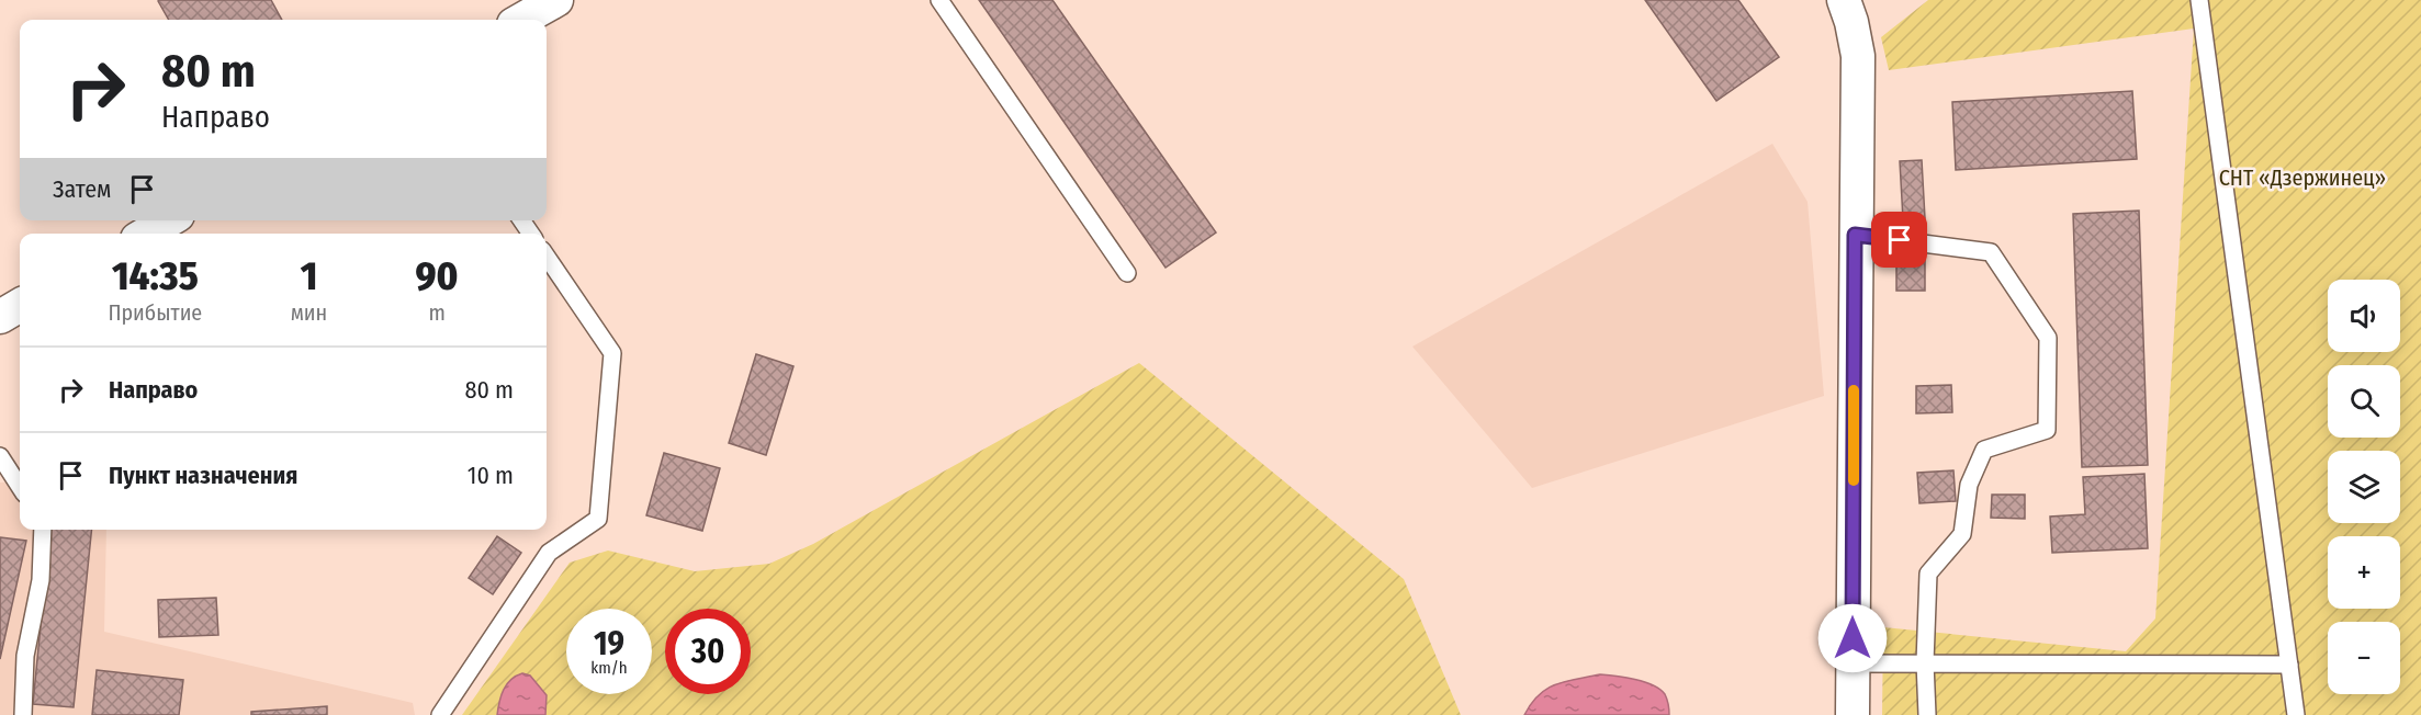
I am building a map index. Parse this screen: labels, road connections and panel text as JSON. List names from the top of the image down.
{
  "parks": ["СНТ «Дзержинец»"],
  "page": {
    "turn": ["80 m", "Направо"],
    "then": "Затем",
    "eta": [
      "14:35",
      "Прибытие",
      "1",
      "мин",
      "90",
      "m"
    ],
    "map_buttons": ["+", "−"],
    "list": [
      {
        "name": "Направо",
        "value": "80 m"
      },
      {
        "name": "Пункт назначения",
        "value": "10 m"
      }
    ],
    "speed": "19 km/h",
    "limit": "30"
  }
}
